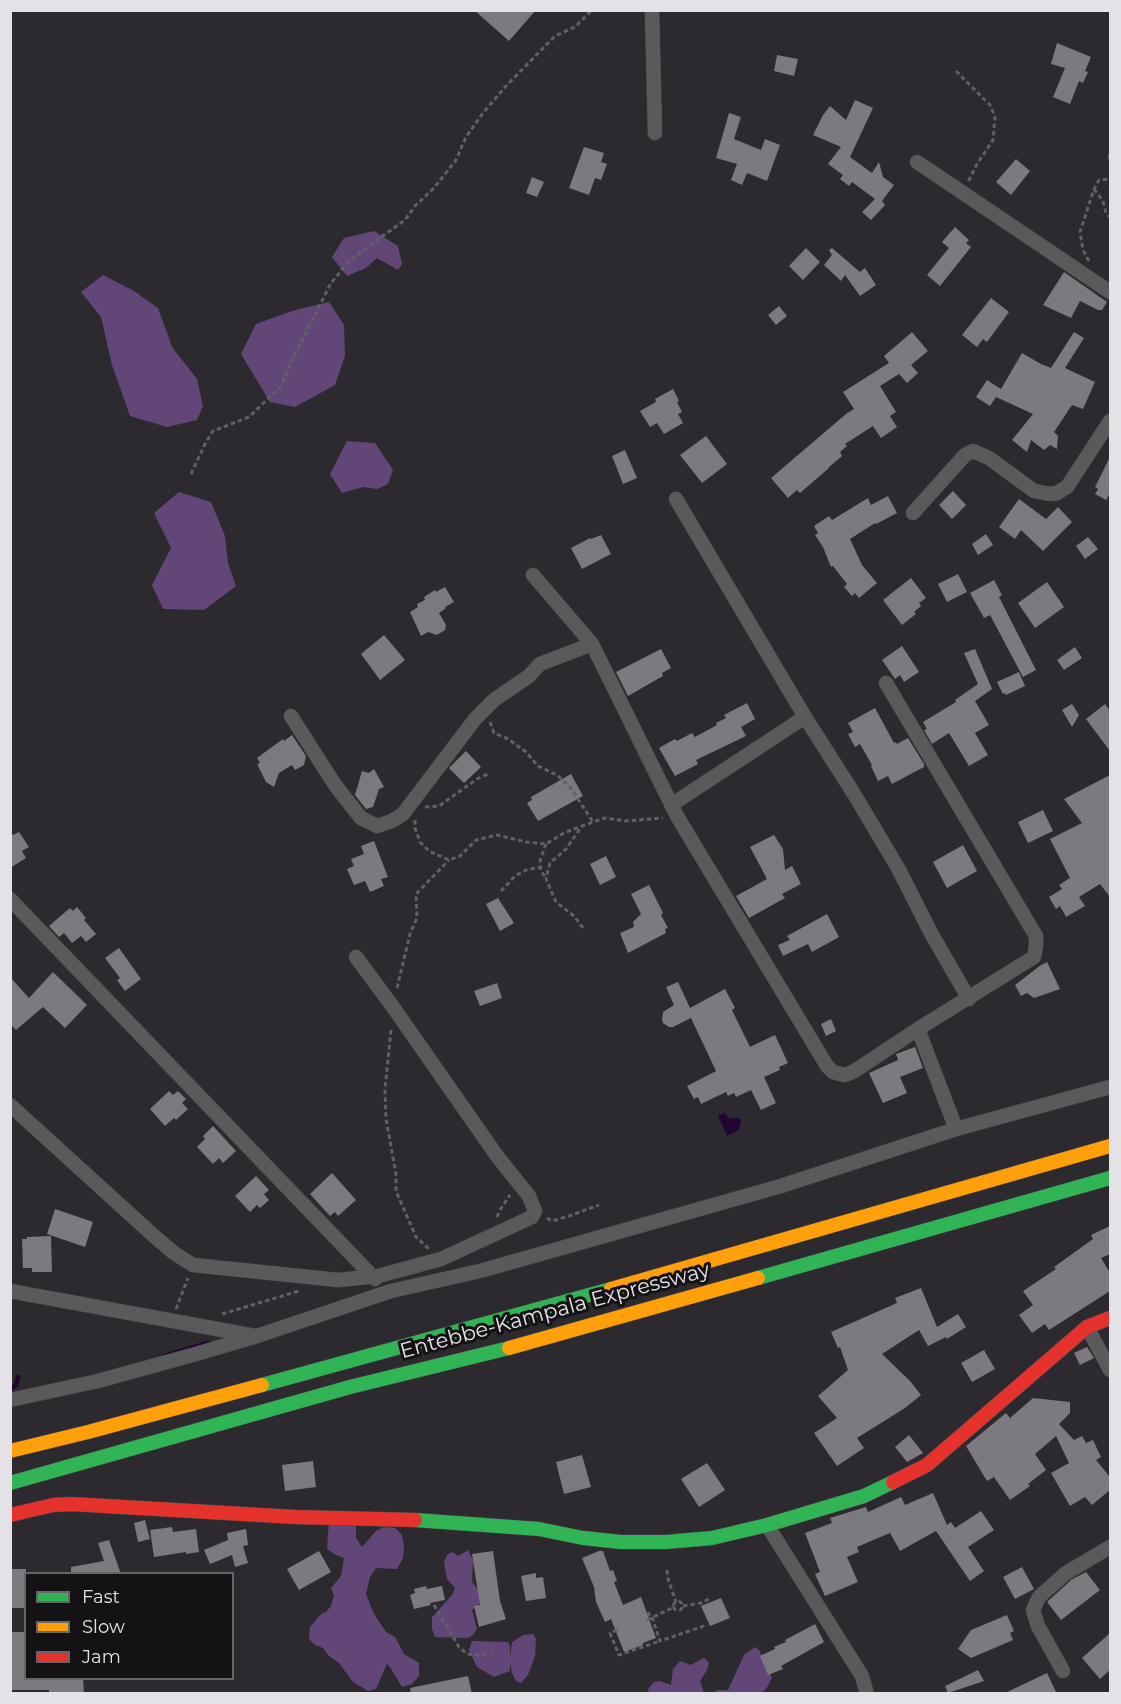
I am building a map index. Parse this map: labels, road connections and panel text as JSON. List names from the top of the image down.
{
  "streets": {
    "main road": ["Entebbe-Kampala Expressway"]
  },
  "legend": ["Fast", "Slow", "Jam"]
}
